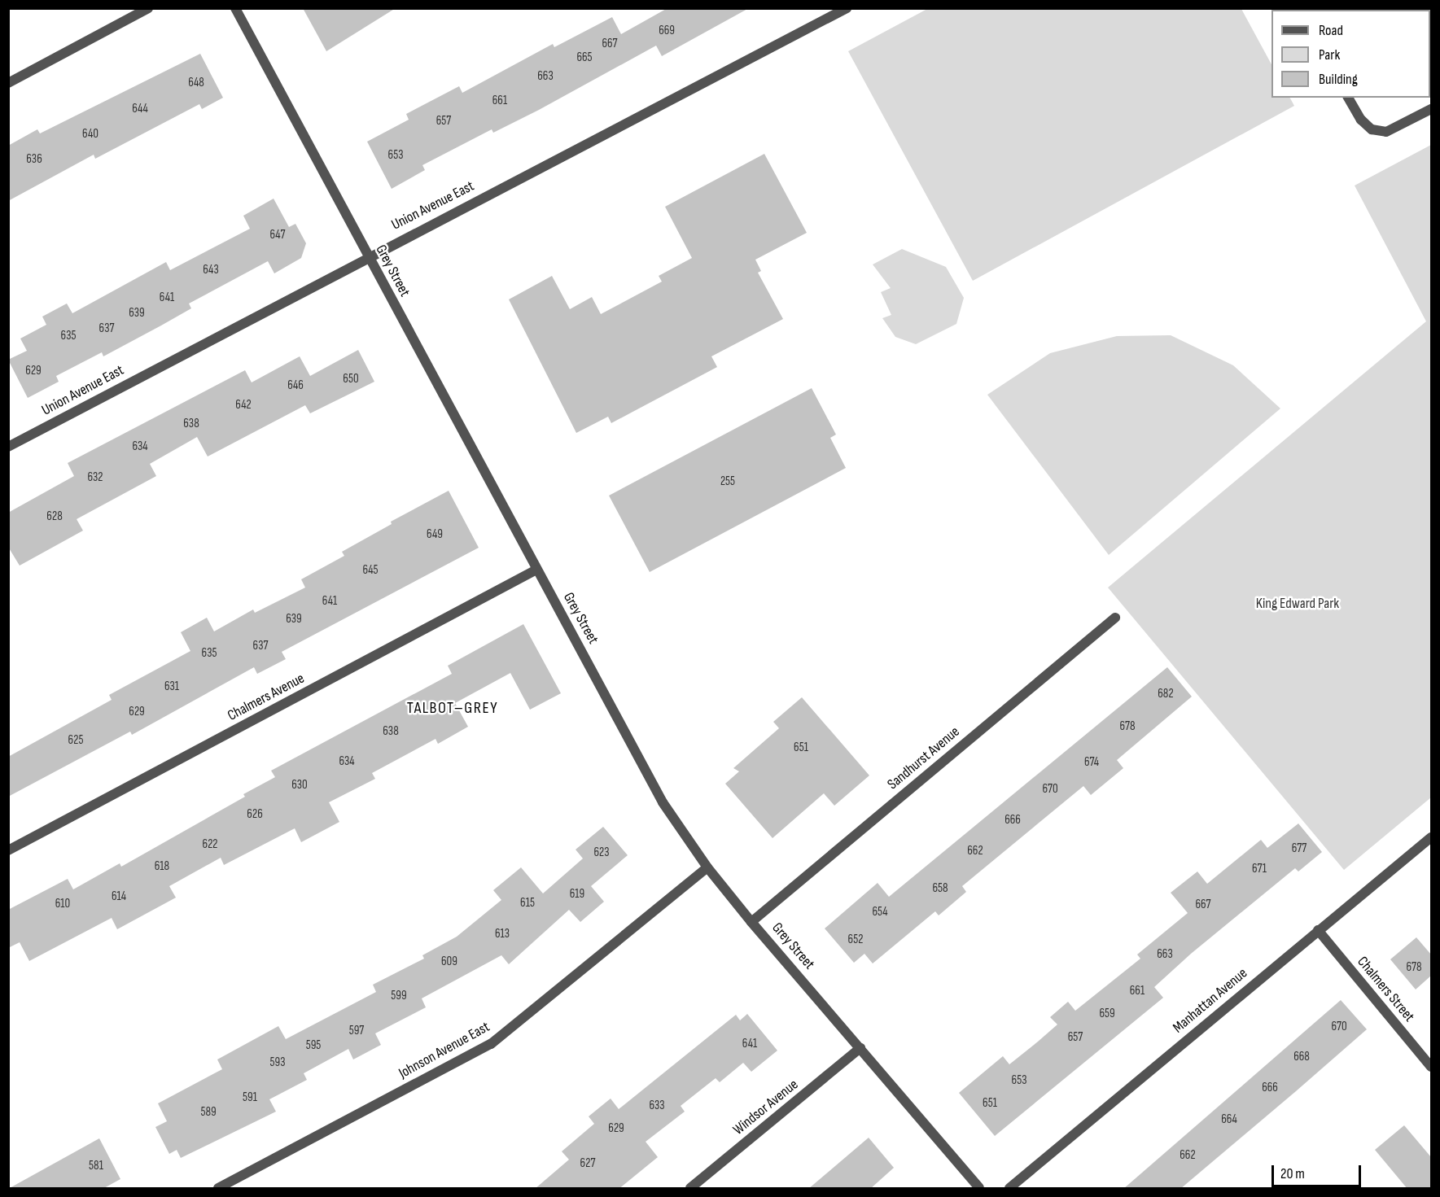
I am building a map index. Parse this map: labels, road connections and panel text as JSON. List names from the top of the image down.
{
  "streets": {
    "street": [
      "Union Avenue East",
      "Grey Street",
      "Chalmers Avenue",
      "Sandhurst Avenue",
      "Chalmers Street",
      "Manhattan Avenue",
      "Johnson Avenue East",
      "Windsor Avenue"
    ]
  },
  "crossings": [
    ["Union Avenue East", "Grey Street"],
    ["Grey Street", "Chalmers Avenue"],
    ["Grey Street", "Sandhurst Avenue"],
    ["Grey Street", "Johnson Avenue East"],
    ["Grey Street", "Windsor Avenue"],
    ["Chalmers Street", "Manhattan Avenue"]
  ],
  "districts": ["TALBOT–GREY"],
  "parks": ["King Edward Park"],
  "house_numbers": [
    "669",
    "667",
    "665",
    "663",
    "648",
    "661",
    "644",
    "657",
    "640",
    "653",
    "636",
    "647",
    "643",
    "641",
    "639",
    "637",
    "635",
    "629",
    "650",
    "646",
    "642",
    "638",
    "634",
    "632",
    "255",
    "628",
    "649",
    "645",
    "641",
    "639",
    "637",
    "635",
    "631",
    "682",
    "629",
    "678",
    "638",
    "625",
    "651",
    "634",
    "674",
    "630",
    "670",
    "626",
    "666",
    "622",
    "677",
    "662",
    "623",
    "618",
    "671",
    "658",
    "619",
    "614",
    "615",
    "610",
    "667",
    "654",
    "613",
    "652",
    "663",
    "609",
    "678",
    "661",
    "599",
    "659",
    "670",
    "597",
    "657",
    "641",
    "595",
    "668",
    "593",
    "653",
    "666",
    "591",
    "651",
    "633",
    "589",
    "664",
    "629",
    "662",
    "627",
    "581"
  ],
  "legend": ["Road", "Park", "Building"],
  "scale_bar": "20 m"
}
